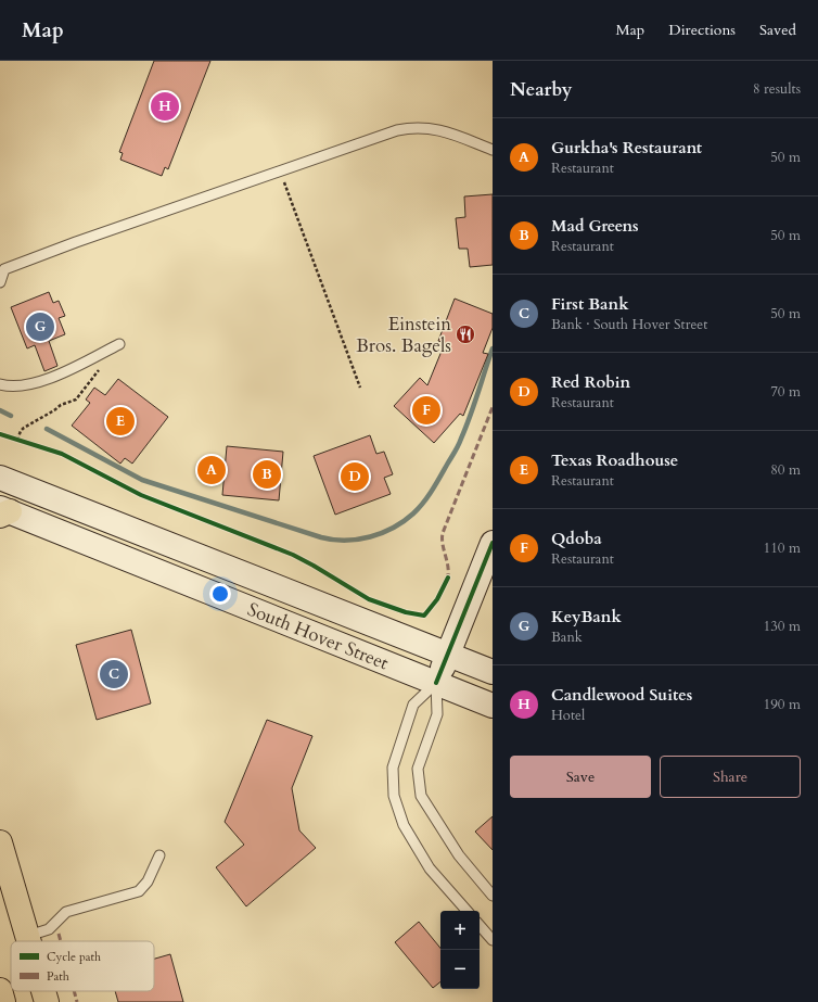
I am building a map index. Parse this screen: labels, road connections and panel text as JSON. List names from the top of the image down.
{
  "streets": {
    "main road": ["South Hover Street"]
  },
  "places": {
    "restaurant": ["Einstein Bros. Bagels"]
  },
  "legend": ["Cycle path", "Path"],
  "page": {
    "header": "Map",
    "nav": ["Map", "Directions", "Saved"],
    "heading": ["Nearby", "8 results"],
    "pins": [
      "H",
      "G",
      "F",
      "E",
      "A",
      "B",
      "D",
      "C"
    ],
    "list": [
      {
        "mark": "A",
        "name": "Gurkha's Restaurant",
        "note": "Restaurant",
        "value": "50 m"
      },
      {
        "mark": "B",
        "name": "Mad Greens",
        "note": "Restaurant",
        "value": "50 m"
      },
      {
        "mark": "C",
        "name": "First Bank",
        "note": "Bank · South Hover Street",
        "value": "50 m"
      },
      {
        "mark": "D",
        "name": "Red Robin",
        "note": "Restaurant",
        "value": "70 m"
      },
      {
        "mark": "E",
        "name": "Texas Roadhouse",
        "note": "Restaurant",
        "value": "80 m"
      },
      {
        "mark": "F",
        "name": "Qdoba",
        "note": "Restaurant",
        "value": "110 m"
      },
      {
        "mark": "G",
        "name": "KeyBank",
        "note": "Bank",
        "value": "130 m"
      },
      {
        "mark": "H",
        "name": "Candlewood Suites",
        "note": "Hotel",
        "value": "190 m"
      }
    ],
    "buttons": ["Save", "Share"],
    "map_buttons": ["+", "−"]
  }
}
